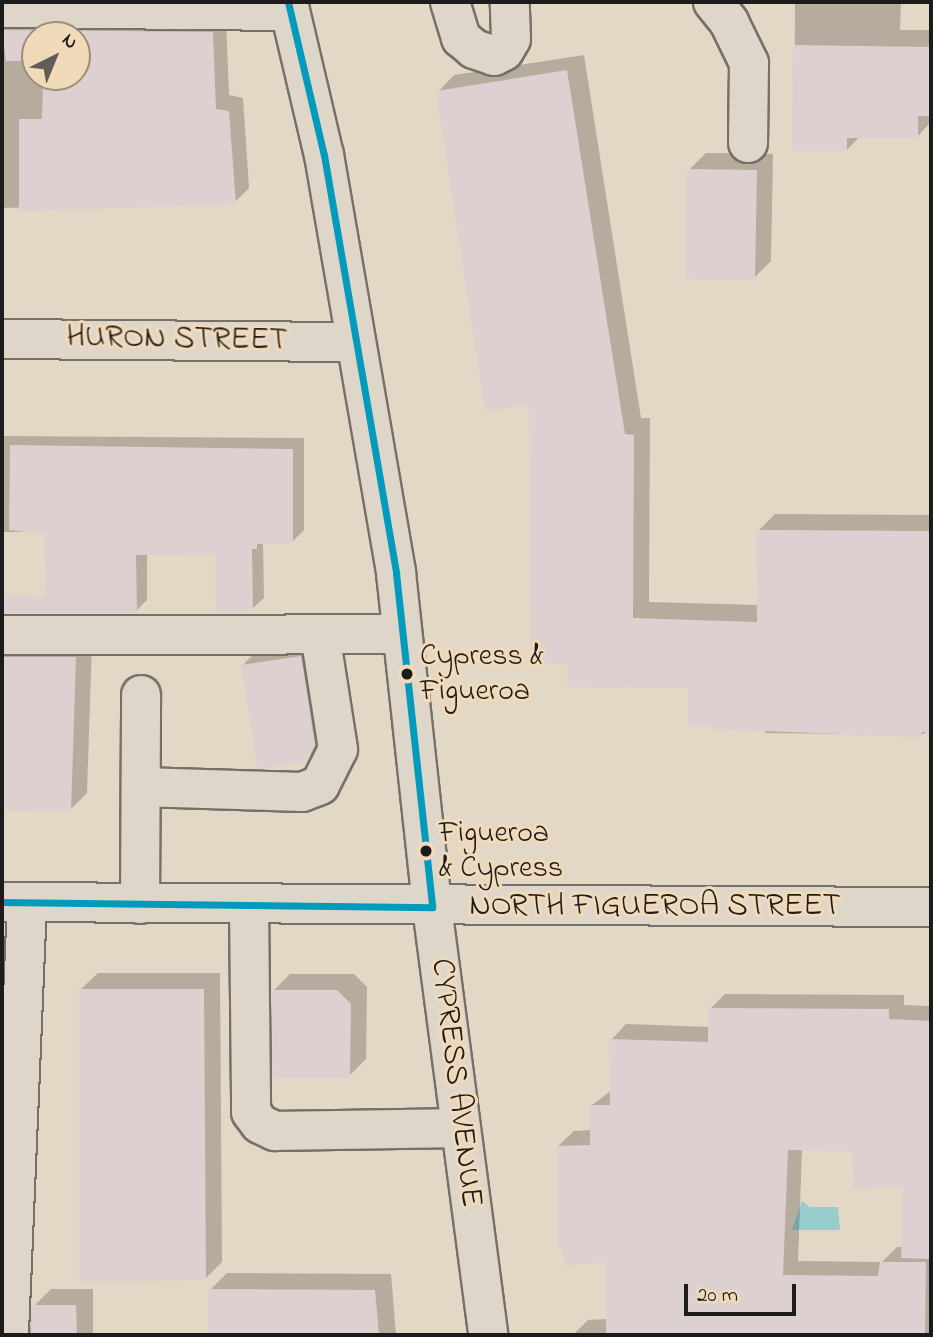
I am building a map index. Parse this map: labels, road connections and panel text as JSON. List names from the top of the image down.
{
  "streets": {
    "street": ["HURON STREET", "NORTH FIGUEROA STREET", "CYPRESS AVENUE"]
  },
  "crossings": [
    ["HURON STREET", "CYPRESS AVENUE"],
    ["NORTH FIGUEROA STREET", "CYPRESS AVENUE"]
  ],
  "places": ["Cypress & Figueroa", "Figueroa & Cypress"],
  "scale_bar": "20 m",
  "north": "top right"
}
